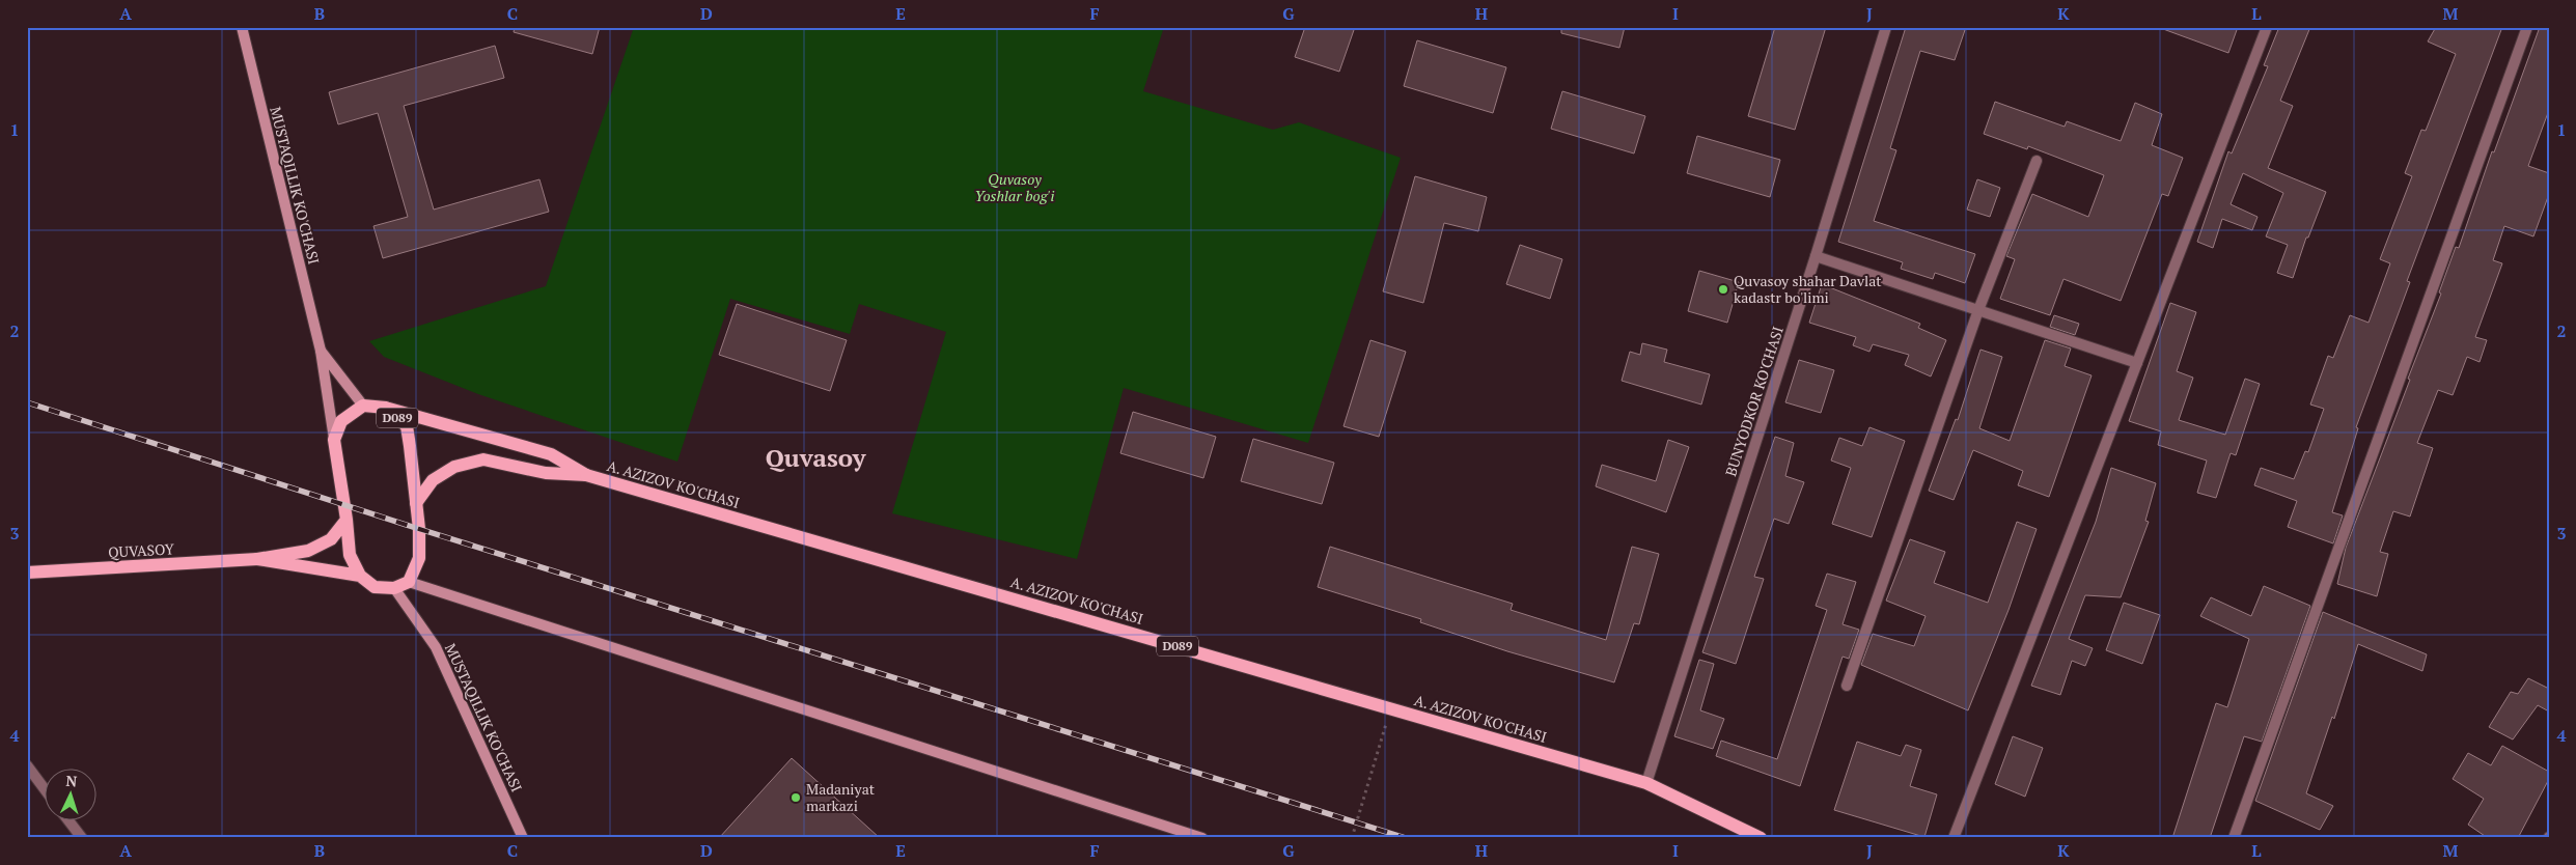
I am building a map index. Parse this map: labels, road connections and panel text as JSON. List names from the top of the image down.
{
  "streets": {
    "main road": ["D089", "A. AZIZOV KO'CHASI", "QUVASOY"],
    "street": ["MUSTAQILLIK KO'CHASI", "BUNYODKOR KO'CHASI"]
  },
  "crossings": [
    ["MUSTAQILLIK KO'CHASI", "D089"],
    ["BUNYODKOR KO'CHASI", "A. AZIZOV KO'CHASI"],
    ["D089", "A. AZIZOV KO'CHASI"]
  ],
  "districts": ["Quvasoy"],
  "parks": ["Quvasoy Yoshlar bog'i"],
  "places": ["Quvasoy shahar Davlat kadastr bo'limi", "Madaniyat markazi"],
  "north": "top",
  "grid": {
    "columns": [
      "A",
      "B",
      "C",
      "D",
      "E",
      "F",
      "G",
      "H",
      "I",
      "J",
      "K",
      "L",
      "M"
    ],
    "rows": [
      "1",
      "2",
      "3",
      "4"
    ]
  }
}
